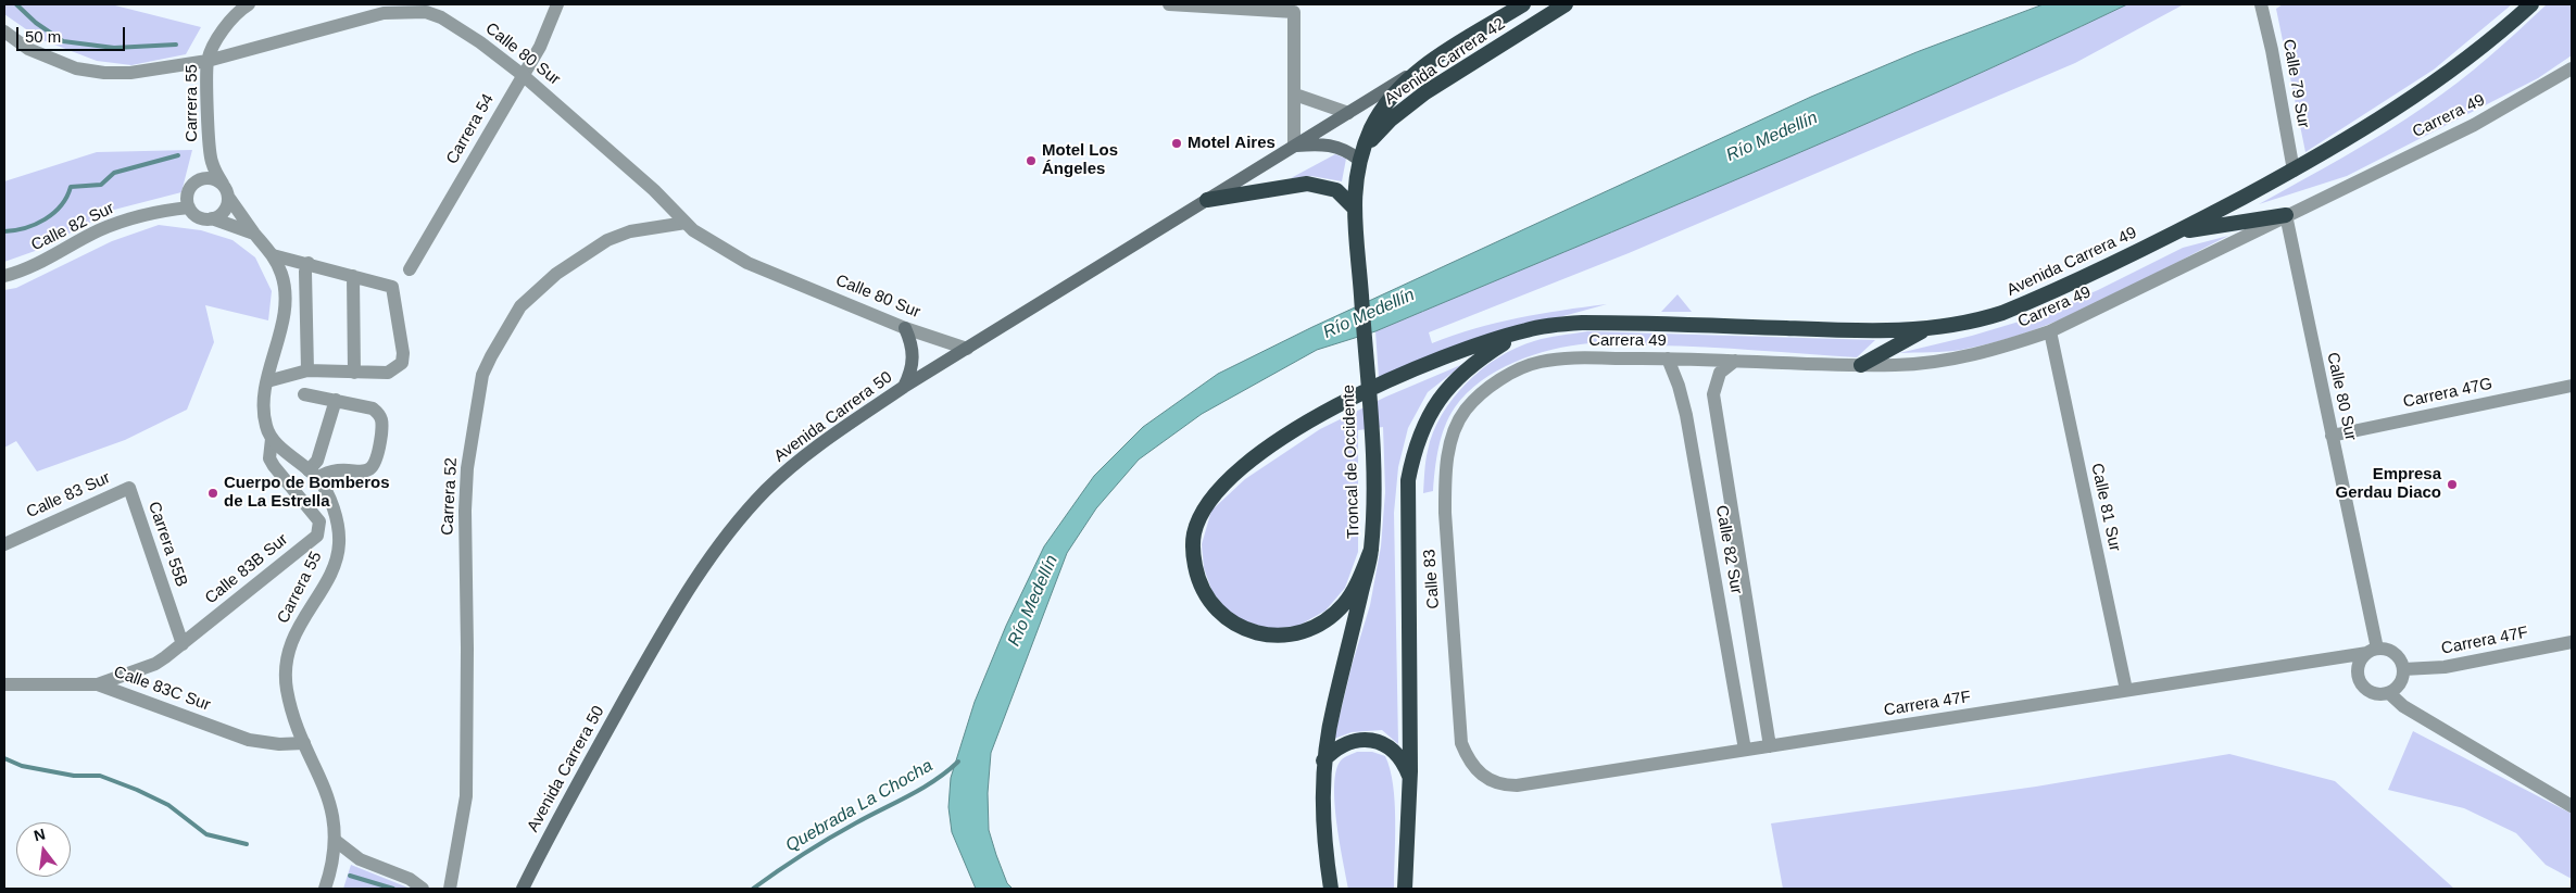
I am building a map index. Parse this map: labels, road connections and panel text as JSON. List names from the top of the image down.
{
  "streets": {
    "highway": ["Avenida Carrera 42", "Avenida Carrera 49", "Troncal de Occidente"],
    "main road": ["Avenida Carrera 50"],
    "street": [
      "Calle 80 Sur",
      "Calle 79 Sur",
      "Carrera 55",
      "Carrera 49",
      "Carrera 54",
      "Calle 82 Sur",
      "Carrera 47G",
      "Calle 83 Sur",
      "Carrera 52",
      "Calle 81 Sur",
      "Carrera 55B",
      "Calle 83B Sur",
      "Calle 83",
      "Carrera 47F",
      "Calle 83C Sur"
    ]
  },
  "crossings": [
    ["Calle 80 Sur", "Carrera 55"],
    ["Calle 80 Sur", "Carrera 49"],
    ["Calle 80 Sur", "Carrera 54"],
    ["Calle 80 Sur", "Carrera 47G"],
    ["Calle 80 Sur", "Avenida Carrera 50"],
    ["Calle 80 Sur", "Carrera 52"],
    ["Calle 80 Sur", "Carrera 47F"],
    ["Avenida Carrera 42", "Avenida Carrera 50"],
    ["Avenida Carrera 42", "Troncal de Occidente"],
    ["Calle 79 Sur", "Avenida Carrera 49"],
    ["Carrera 55", "Calle 82 Sur"],
    ["Carrera 55", "Calle 83B Sur"],
    ["Carrera 55", "Calle 83C Sur"],
    ["Carrera 49", "Calle 82 Sur"],
    ["Carrera 49", "Calle 81 Sur"],
    ["Carrera 49", "Calle 83"],
    ["Calle 82 Sur", "Carrera 47F"],
    ["Calle 83 Sur", "Carrera 55B"],
    ["Calle 81 Sur", "Carrera 47F"],
    ["Carrera 55B", "Calle 83B Sur"],
    ["Calle 83B Sur", "Calle 83C Sur"],
    ["Calle 83", "Carrera 47F"]
  ],
  "water": ["Río Medellín", "Quebrada La Chocha"],
  "places": [
    "Motel Aires",
    "Motel Los Ángeles",
    "Empresa Gerdau Diaco",
    "Cuerpo de Bomberos de La Estrella"
  ],
  "scale_bar": "50 m",
  "north": "top"
}
